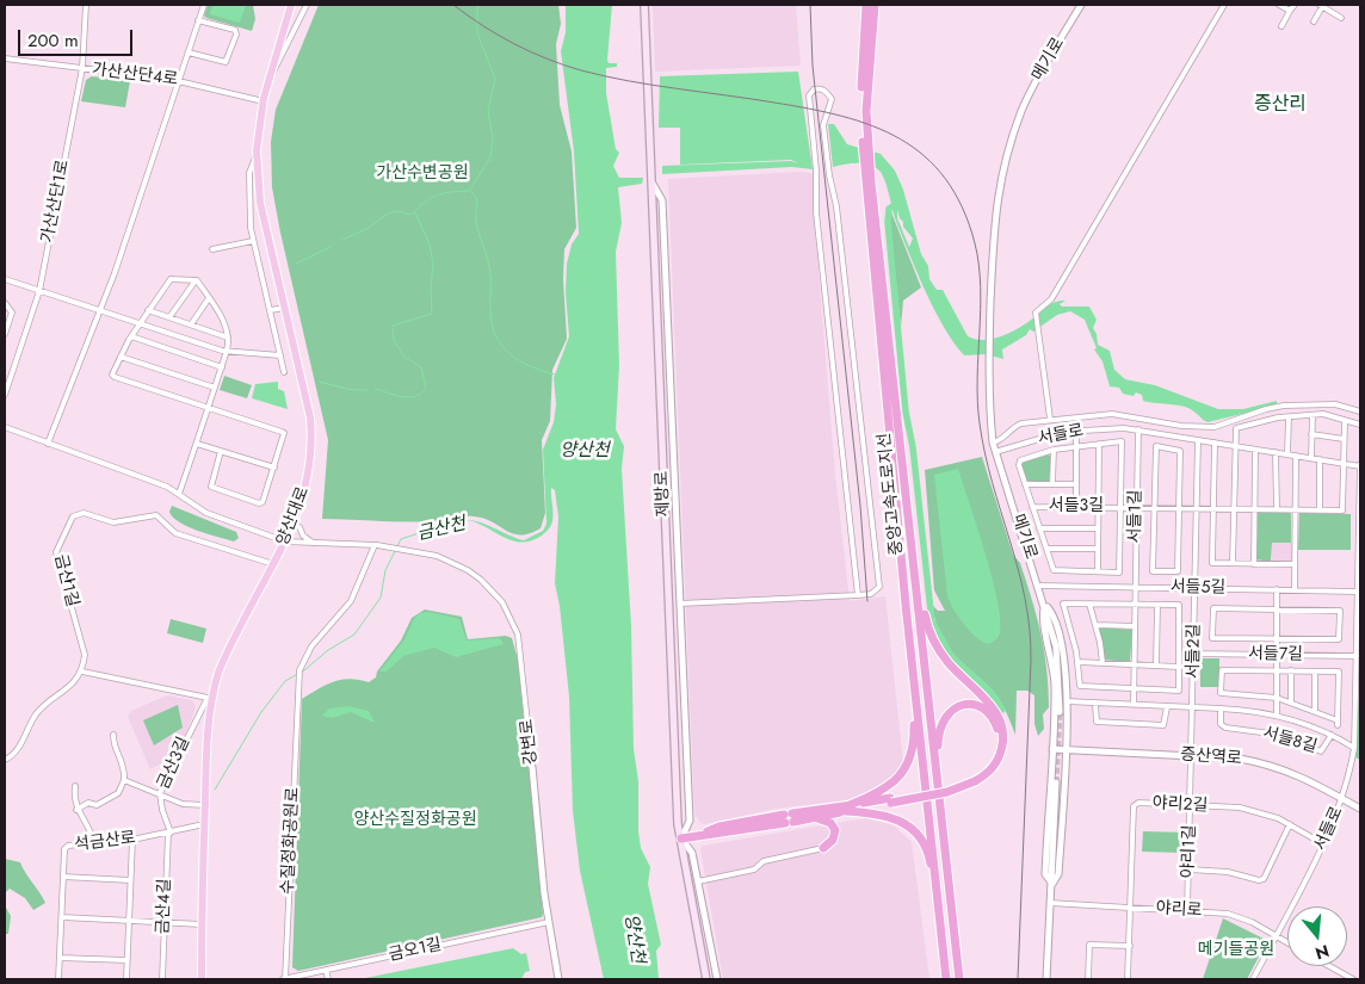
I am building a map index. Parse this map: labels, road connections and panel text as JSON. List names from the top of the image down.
{
  "streets": {
    "highway": ["중앙고속도로지선"],
    "main road": ["제방로", "양산대로"],
    "street": [
      "메기로",
      "가산산단4로",
      "가산산단1로",
      "서들로",
      "서들3길",
      "서들1길",
      "금산1길",
      "서들5길",
      "서들2길",
      "서들7길",
      "서들8길",
      "강변로",
      "증산역로",
      "금산3길",
      "야리2길",
      "수질정화공원로",
      "석금산로",
      "야리1길",
      "금산4길",
      "야리로",
      "금오1길"
    ]
  },
  "crossings": [
    ["메기로", "서들로"],
    ["메기로", "서들5길"],
    ["가산산단4로", "가산산단1로"],
    ["가산산단4로", "양산대로"],
    ["서들로", "서들3길"],
    ["서들로", "서들1길"],
    ["서들로", "서들5길"],
    ["서들로", "서들2길"],
    ["서들로", "서들7길"],
    ["서들로", "서들8길"],
    ["서들로", "증산역로"],
    ["서들로", "야리2길"],
    ["서들로", "야리로"],
    ["서들3길", "서들1길"],
    ["서들3길", "서들2길"],
    ["양산대로", "금산1길"],
    ["양산대로", "금산3길"],
    ["양산대로", "석금산로"],
    ["서들1길", "서들5길"],
    ["서들1길", "서들8길"],
    ["서들5길", "서들2길"],
    ["서들2길", "서들7길"],
    ["서들2길", "서들8길"],
    ["서들2길", "증산역로"],
    ["서들2길", "야리1길"],
    ["강변로", "수질정화공원로"],
    ["강변로", "금오1길"],
    ["증산역로", "야리1길"],
    ["금산3길", "석금산로"],
    ["금산3길", "금산4길"],
    ["야리2길", "야리1길"],
    ["야리2길", "야리로"],
    ["수질정화공원로", "금오1길"],
    ["석금산로", "금산4길"],
    ["야리1길", "야리로"]
  ],
  "districts": ["증산리"],
  "water": ["양산천", "금산천"],
  "parks": ["가산수변공원", "양산수질정화공원", "메기들공원"],
  "scale_bar": "200 m",
  "north": "bottom"
}
